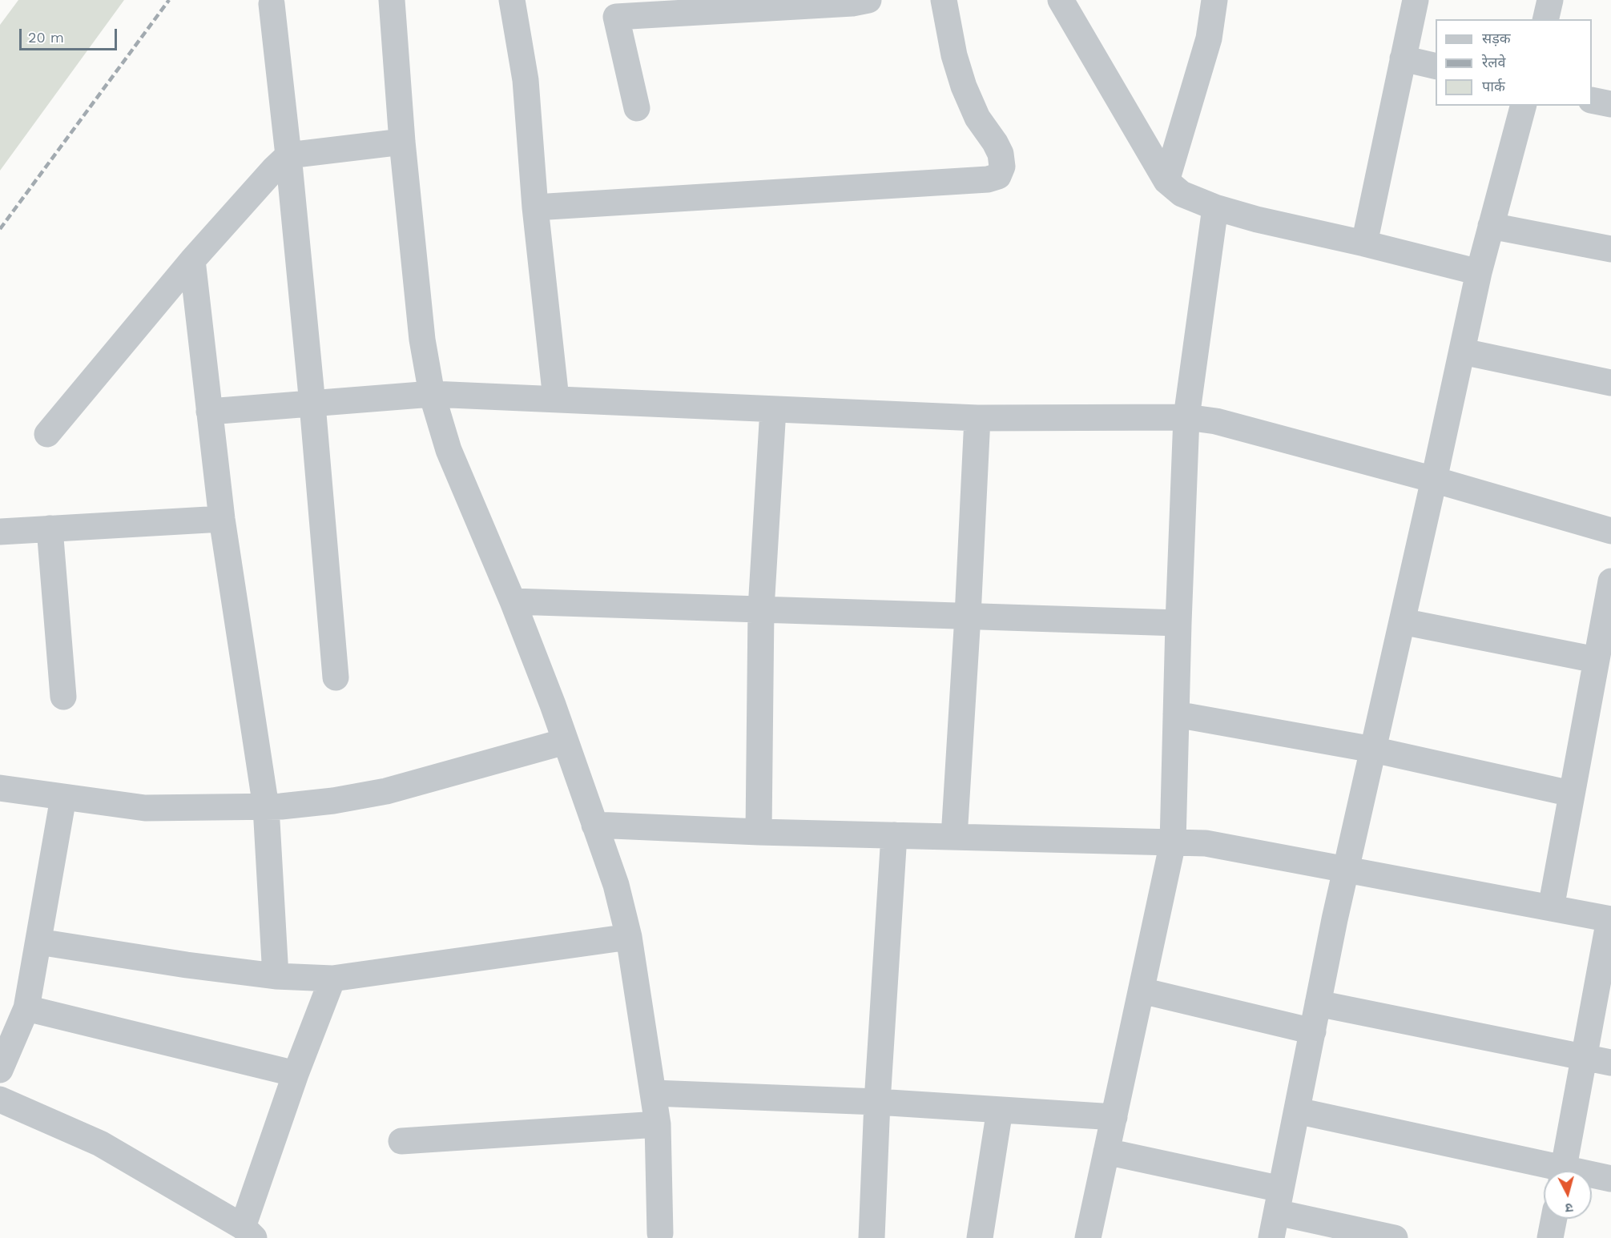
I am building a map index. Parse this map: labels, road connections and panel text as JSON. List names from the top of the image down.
{
  "legend": ["सड़क", "रेलवे", "पार्क"],
  "scale_bar": "20 m",
  "north": "bottom"
}
